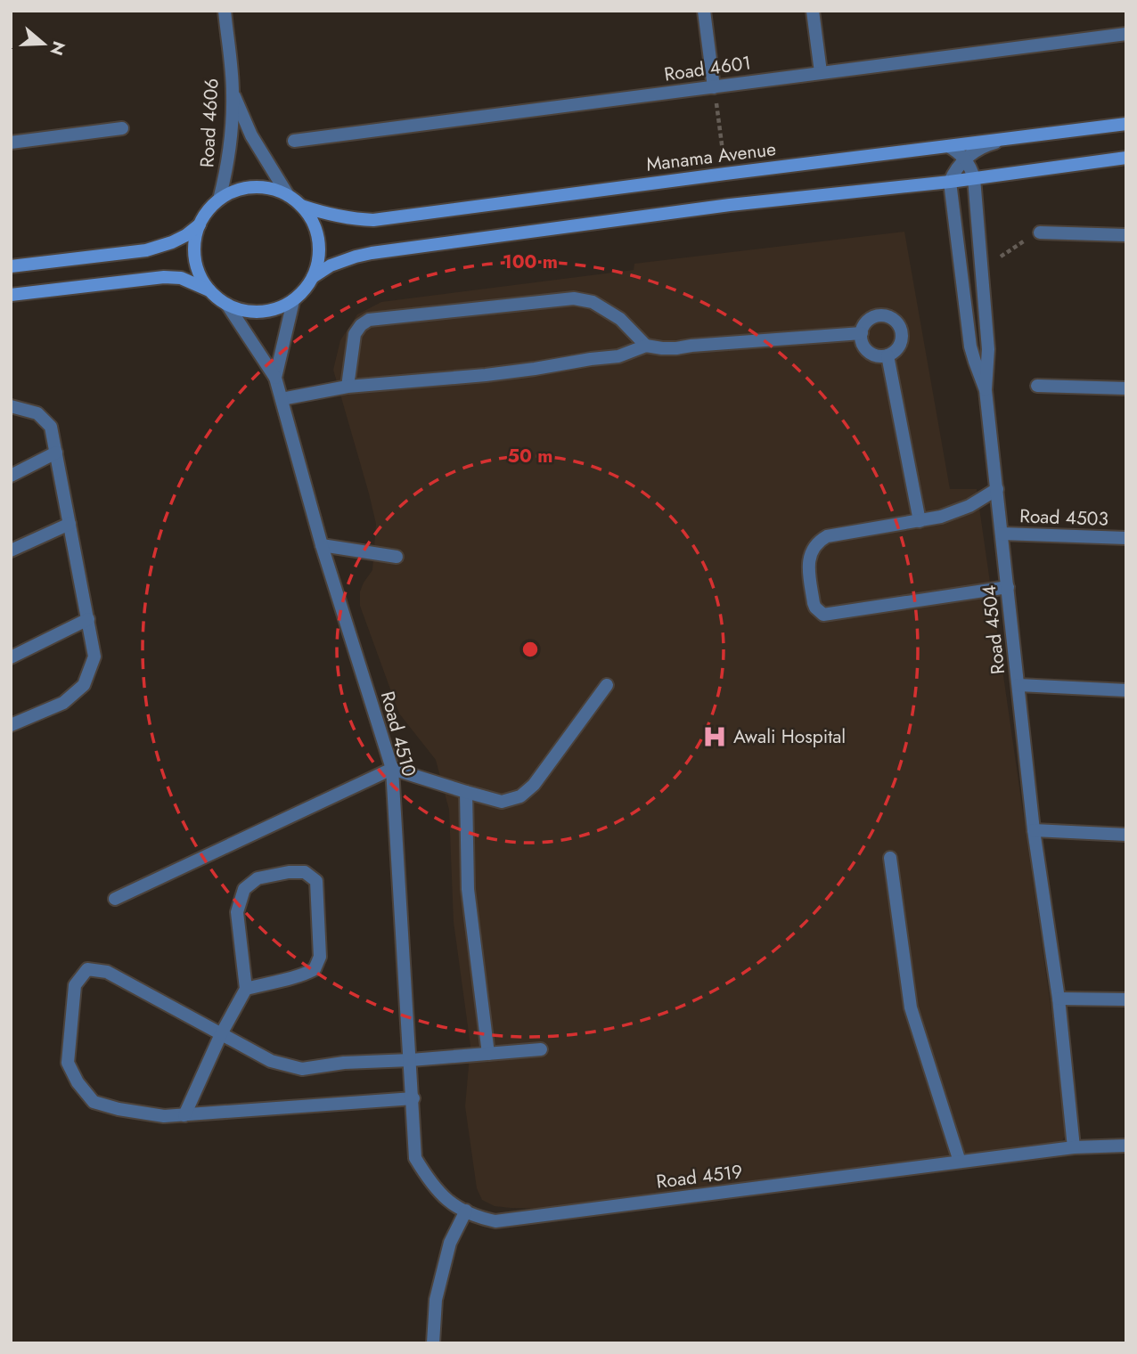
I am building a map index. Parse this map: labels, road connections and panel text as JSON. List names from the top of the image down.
{
  "streets": {
    "street": [
      "Road 4601",
      "Road 4606",
      "Manama Avenue",
      "Road 4503",
      "Road 4504",
      "Road 4510",
      "Road 4519"
    ]
  },
  "crossings": [
    ["Road 4606", "Manama Avenue"],
    ["Road 4606", "Road 4510"],
    ["Manama Avenue", "Road 4510"],
    ["Road 4503", "Road 4504"],
    ["Road 4504", "Road 4519"],
    ["Road 4510", "Road 4519"]
  ],
  "places": {
    "hospital": ["Awali Hospital"]
  },
  "north": "right",
  "rings": ["100 m", "50 m"]
}
